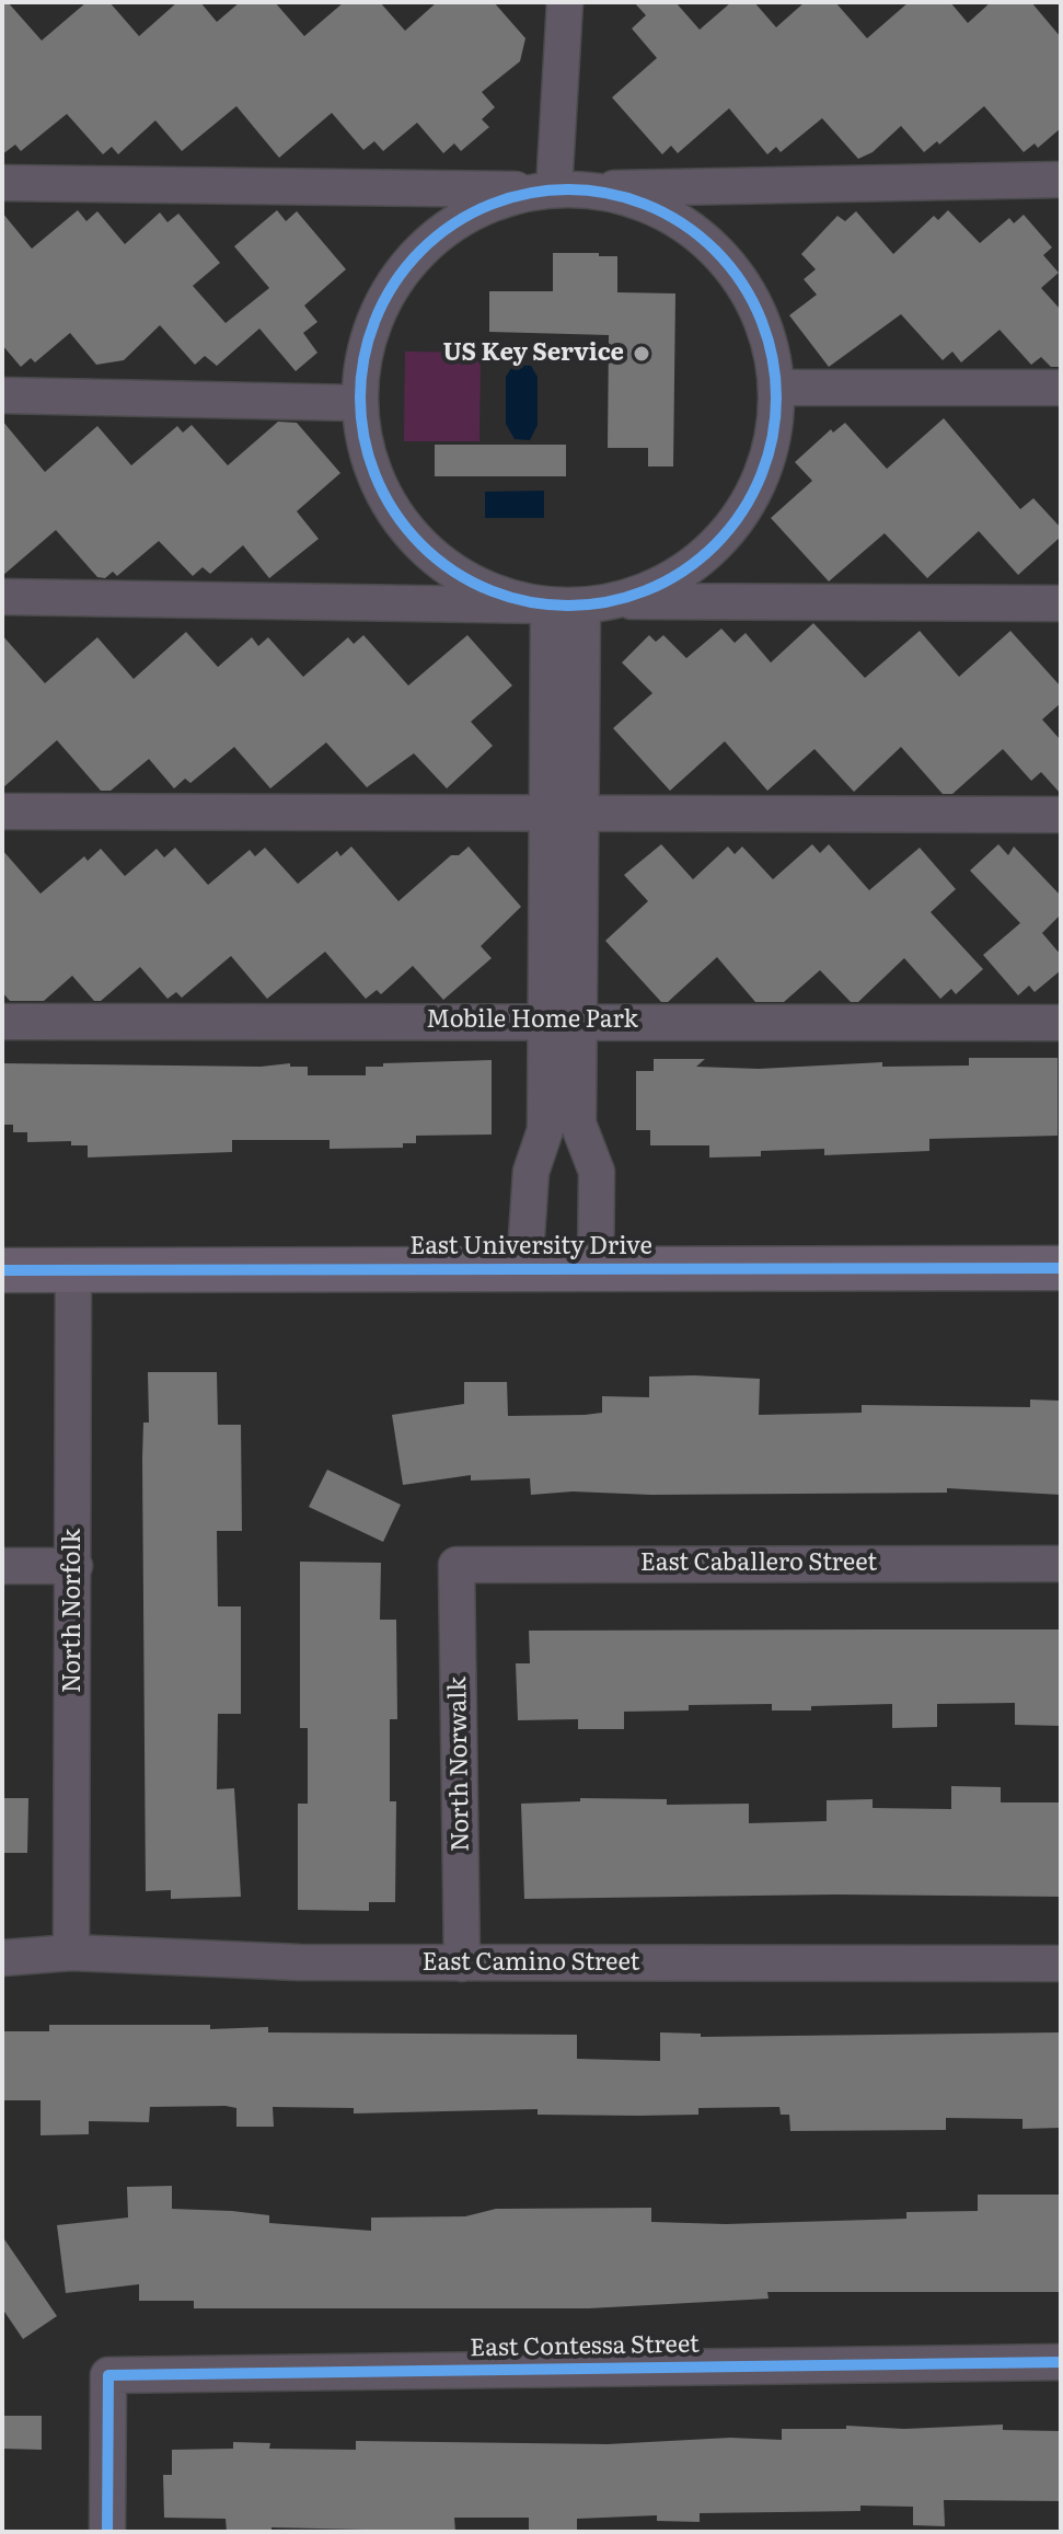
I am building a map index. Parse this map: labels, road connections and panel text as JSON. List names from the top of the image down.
{
  "streets": {
    "main road": ["East University Drive"],
    "street": [
      "Mobile Home Park",
      "East Caballero Street",
      "North Norfolk",
      "North Norwalk",
      "East Camino Street",
      "East Contessa Street"
    ]
  },
  "crossings": [
    ["East University Drive", "North Norfolk"],
    ["East Caballero Street", "North Norwalk"],
    ["North Norfolk", "East Camino Street"],
    ["North Norwalk", "East Camino Street"]
  ],
  "places": ["US Key Service"]
}
